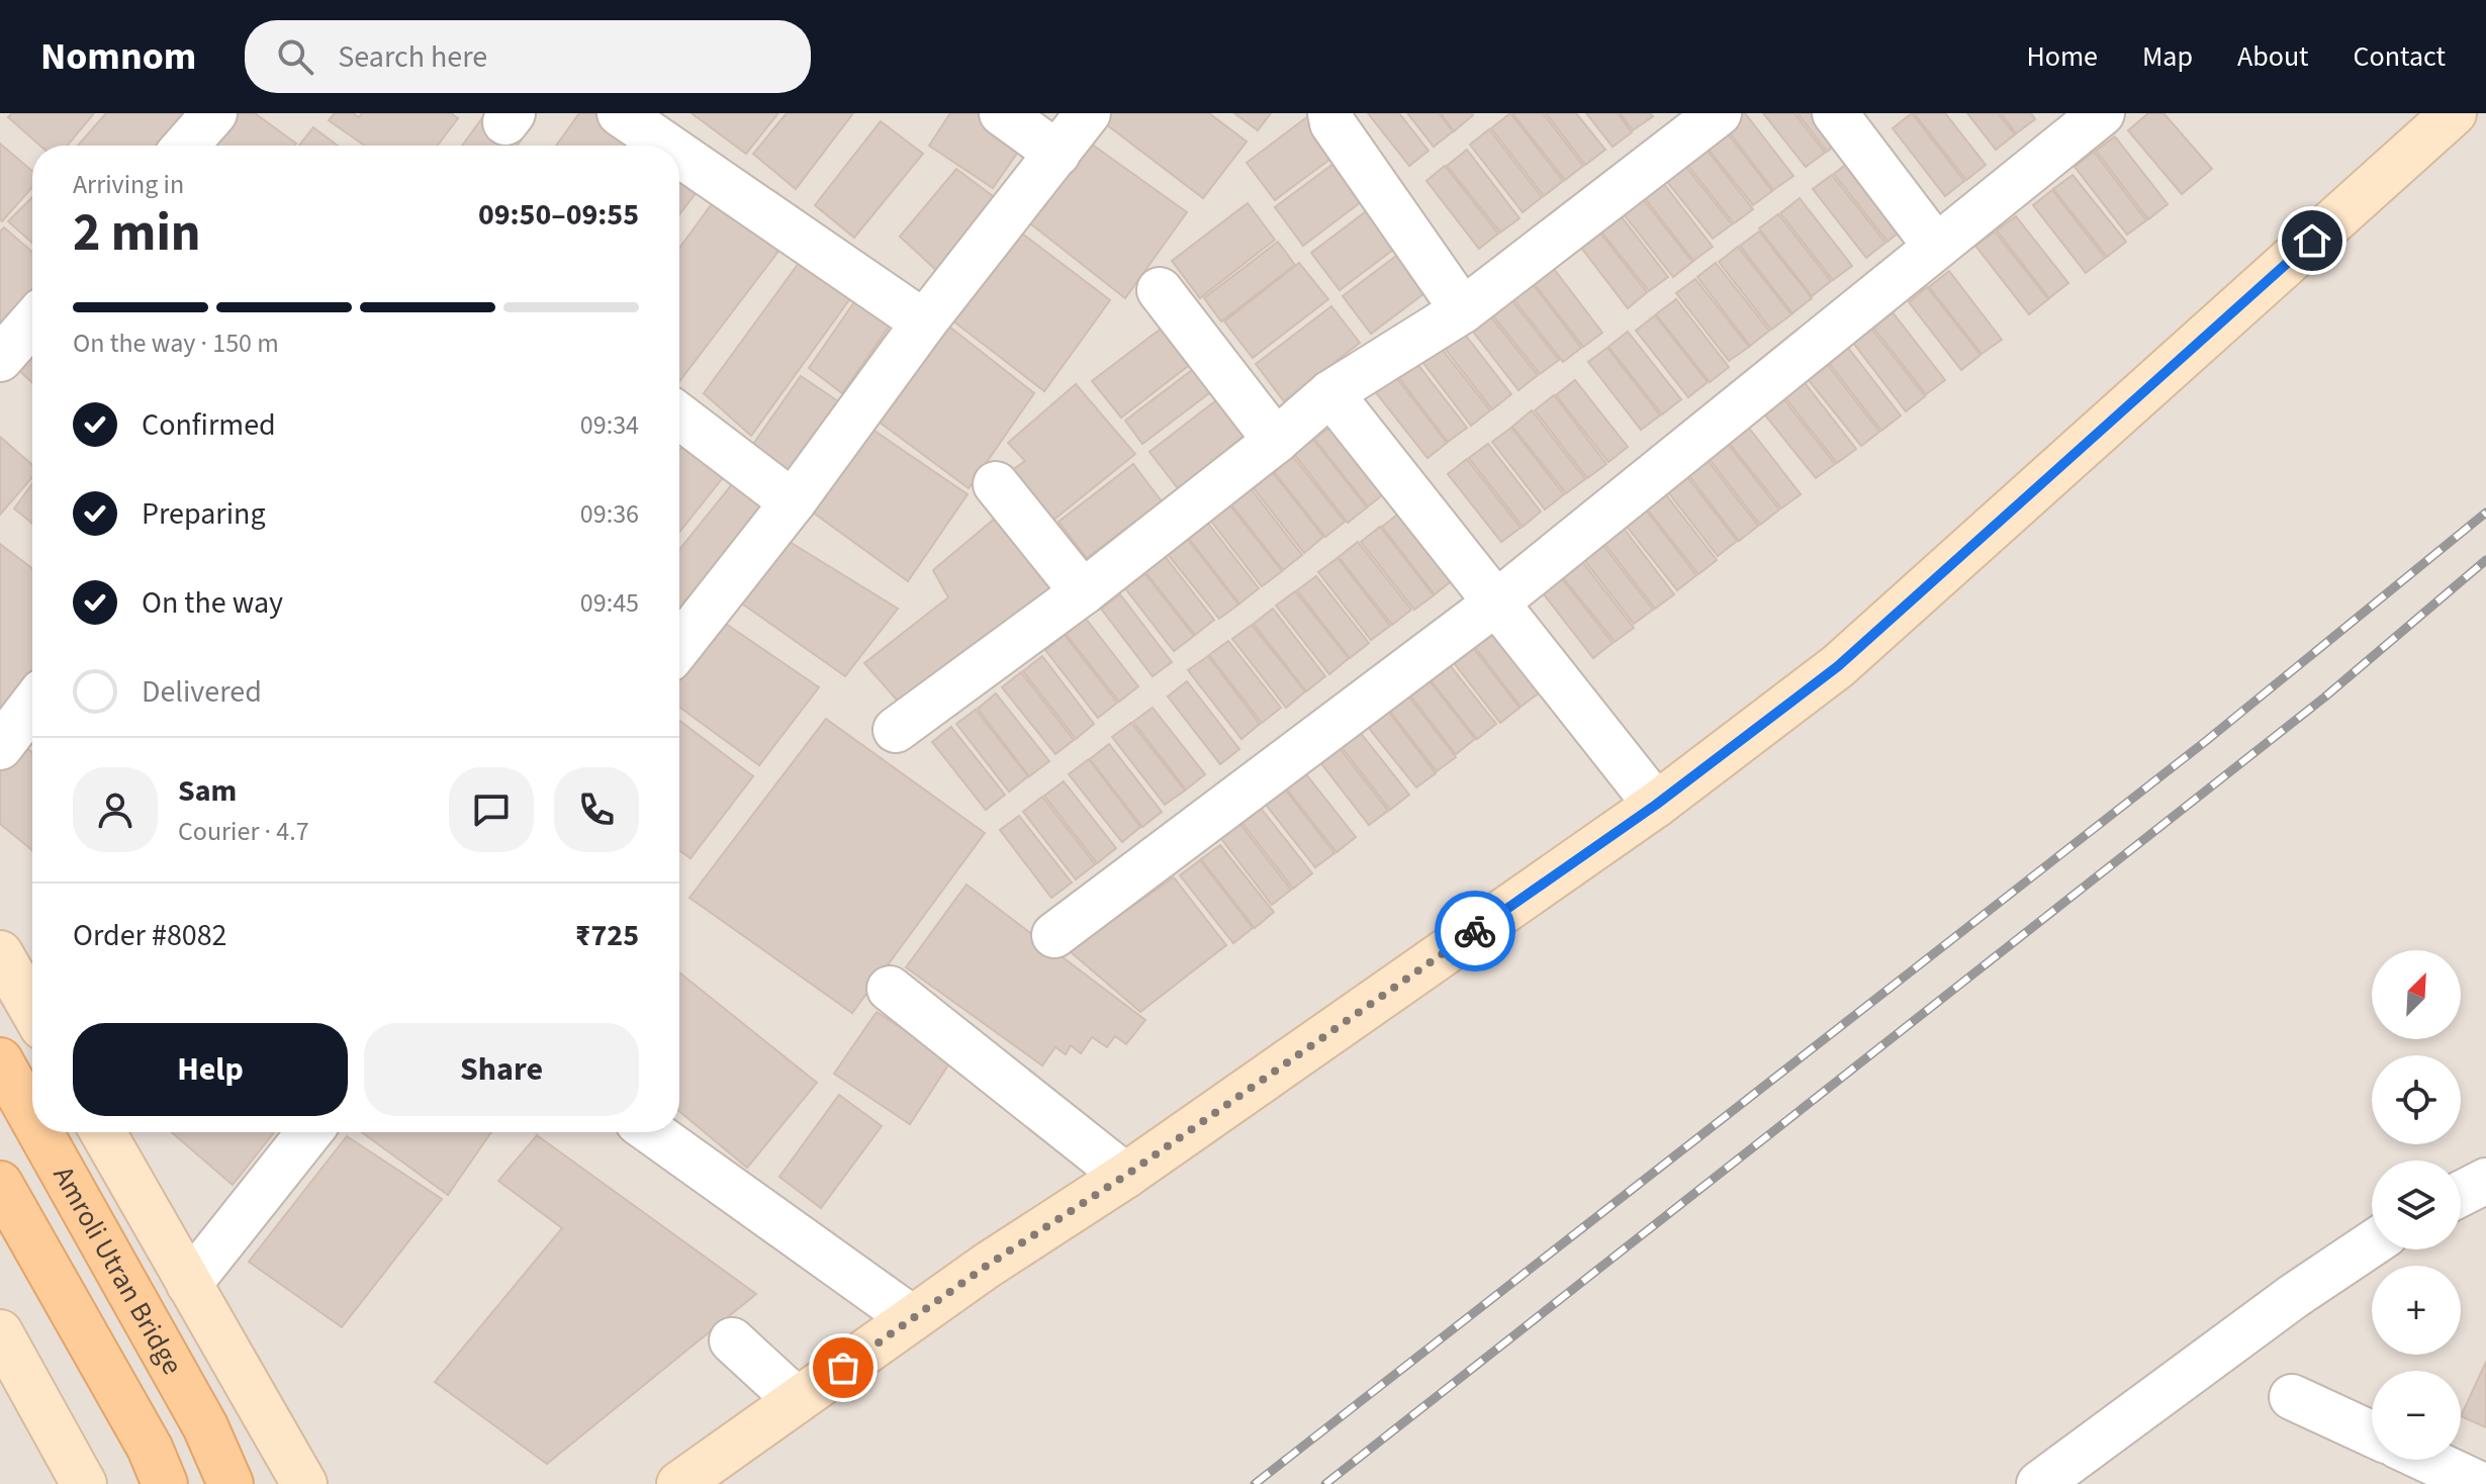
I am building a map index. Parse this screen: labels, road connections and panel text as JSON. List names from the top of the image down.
{
  "streets": {
    "main road": ["Amroli Utran Bridge"]
  },
  "north": "top right",
  "page": {
    "header": "Nomnom",
    "search": "Search here",
    "nav": [
      "Home",
      "Map",
      "About",
      "Contact"
    ],
    "heading": ["2 min", "Arriving in", "09:50–09:55"],
    "panel": [
      "Sam",
      "Courier · 4.7",
      "Order #8082",
      "₹725"
    ],
    "bar": "On the way · 150 m",
    "list": [
      ["Confirmed", "09:34"],
      ["Preparing", "09:36"],
      ["On the way", "09:45"],
      "Delivered"
    ],
    "map_buttons": ["+", "−"],
    "buttons": ["Help", "Share"]
  }
}
